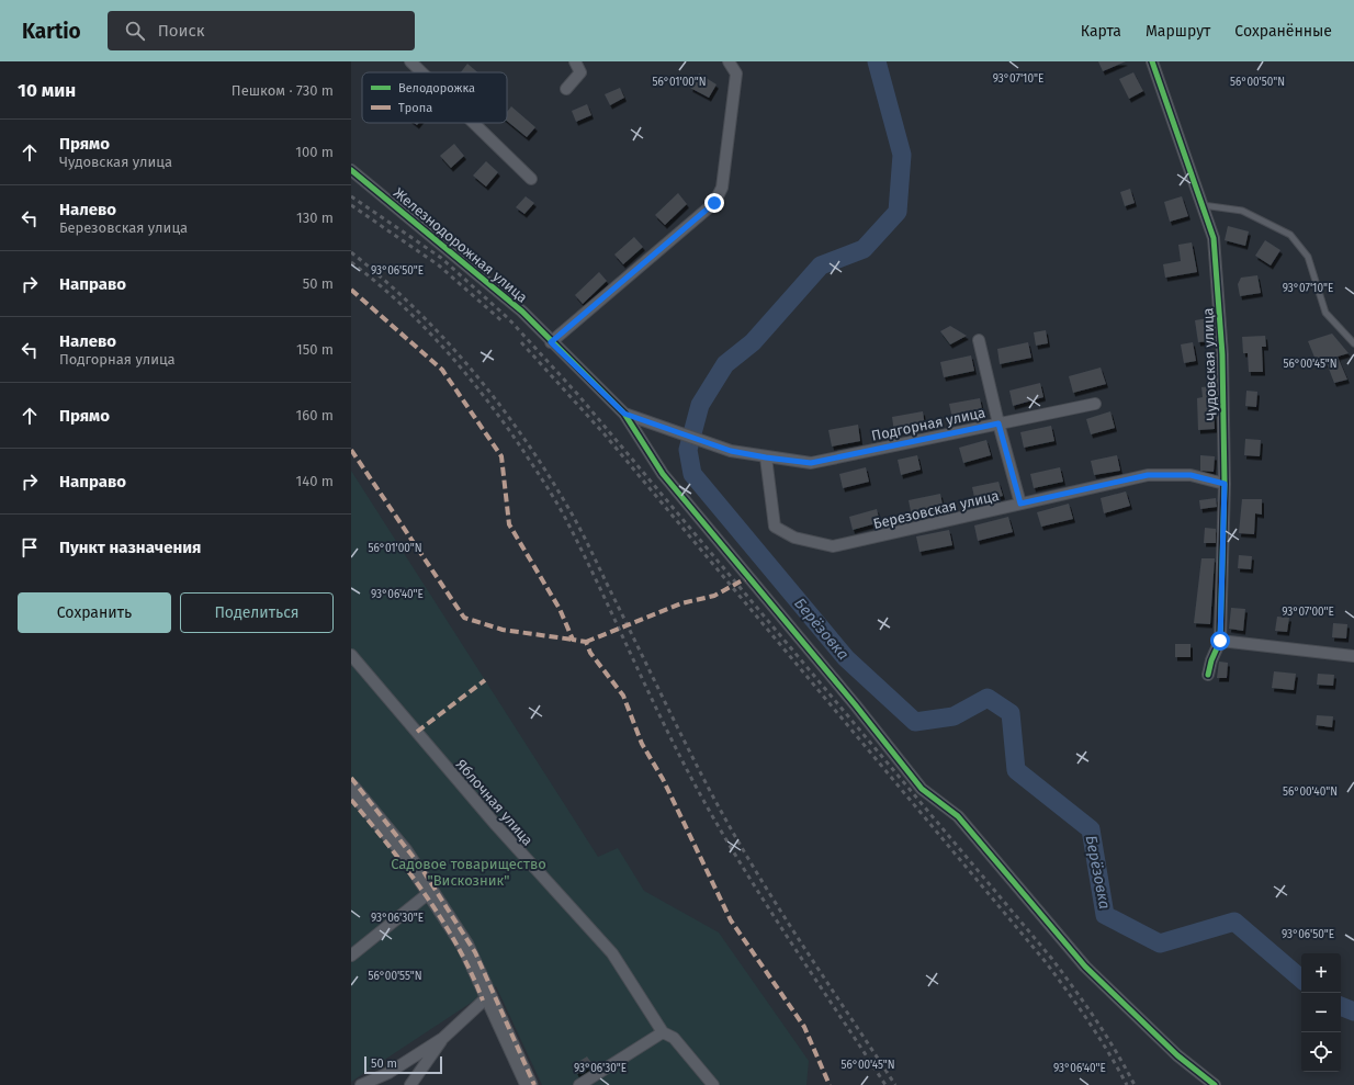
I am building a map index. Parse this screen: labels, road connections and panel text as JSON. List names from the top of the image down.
{
  "streets": {
    "street": [
      "Железнодорожная улица",
      "Чудовская улица",
      "Подгорная улица",
      "Березовская улица",
      "Яблочная улица"
    ]
  },
  "crossings": [
    ["Железнодорожная улица", "Подгорная улица"],
    ["Чудовская улица", "Березовская улица"],
    ["Подгорная улица", "Березовская улица"]
  ],
  "water": ["Берёзовка"],
  "parks": ["Садовое товарищество \"Вискозник\""],
  "legend": ["Велодорожка", "Тропа"],
  "scale_bar": "50 m",
  "page": {
    "header": "Kartio",
    "search": "Поиск",
    "nav": ["Карта", "Маршрут", "Сохранённые"],
    "heading": ["10 мин", "Пешком · 730 m"],
    "list": [
      ["Прямо", "Чудовская улица", "100 m"],
      ["Налево", "Березовская улица", "130 m"],
      ["Направо", "50 m"],
      ["Налево", "Подгорная улица", "150 m"],
      ["Прямо", "160 m"],
      ["Направо", "140 m"],
      "Пункт назначения"
    ],
    "buttons": ["Сохранить", "Поделиться"],
    "map_buttons": ["+", "−"],
    "scale": "50 m"
  },
  "coordinates": [
    "93°07'10\"E",
    "56°01'00\"N",
    "56°00'50\"N",
    "93°06'50\"E",
    "56°00'45\"N",
    "93°06'40\"E",
    "93°07'00\"E",
    "56°00'40\"N",
    "93°06'30\"E",
    "56°00'55\"N"
  ]
}
